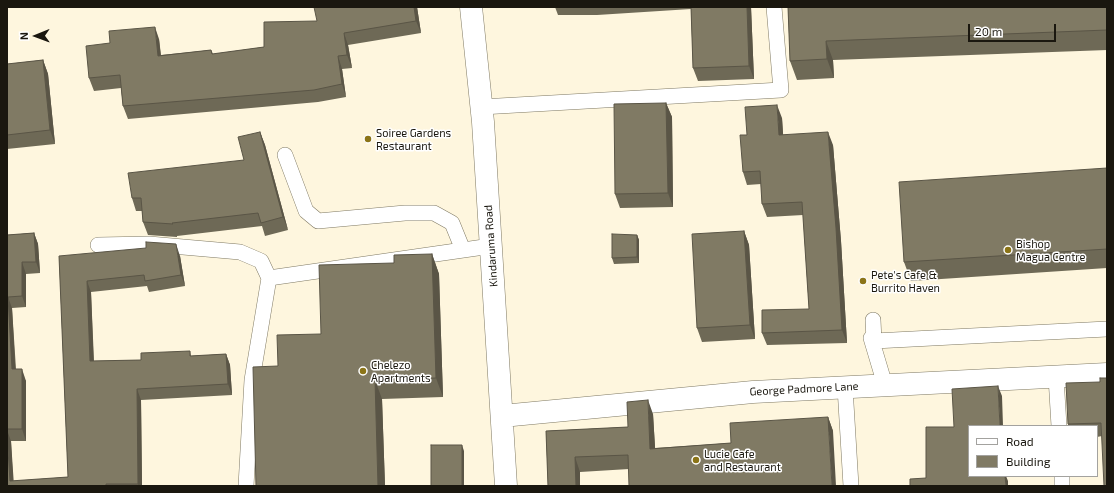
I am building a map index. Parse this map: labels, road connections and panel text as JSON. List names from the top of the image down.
{
  "streets": {
    "street": ["Kindaruma Road", "George Padmore Lane"]
  },
  "crossings": [
    ["Kindaruma Road", "George Padmore Lane"]
  ],
  "places": [
    "Soiree Gardens Restaurant",
    "Bishop Magua Centre",
    "Pete's Cafe & Burrito Haven",
    "Chelezo Apartments",
    "Lucie Cafe and Restaurant"
  ],
  "legend": ["Road", "Building"],
  "scale_bar": "20 m",
  "north": "left"
}
